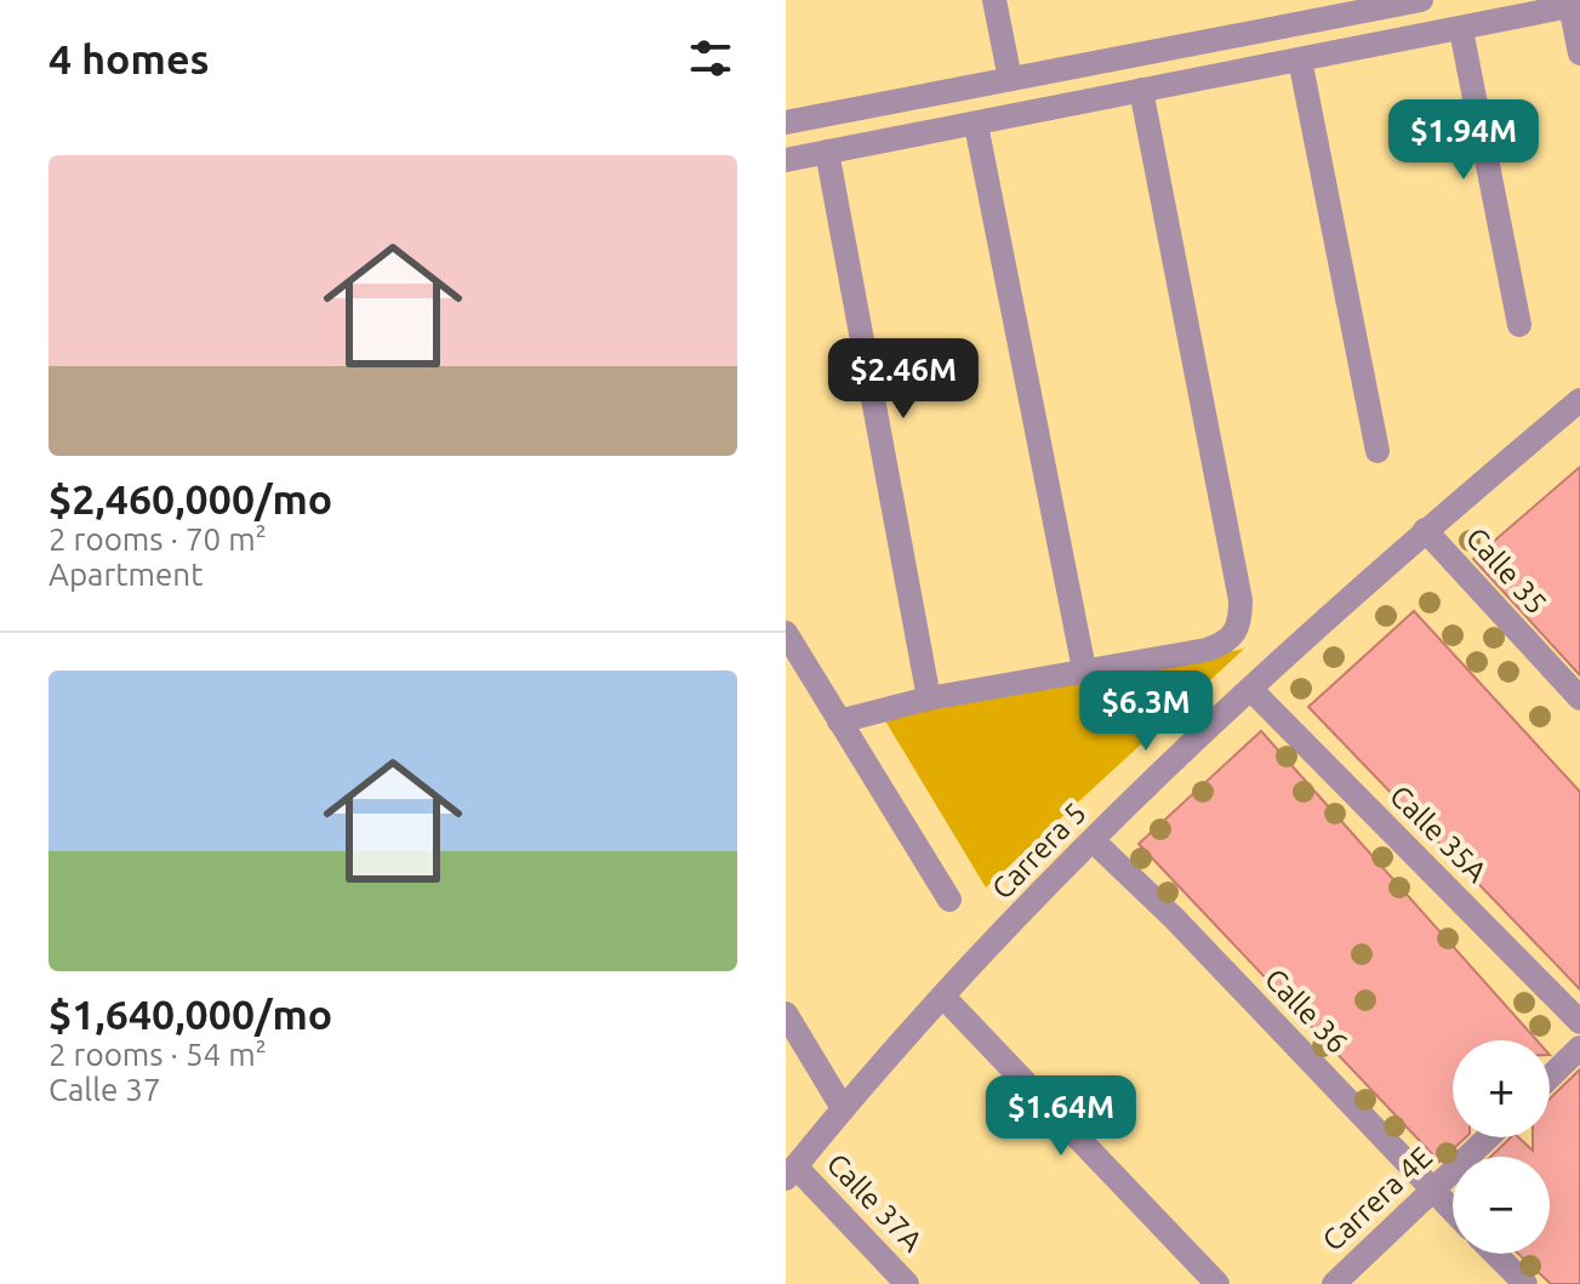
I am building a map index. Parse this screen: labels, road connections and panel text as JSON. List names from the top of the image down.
{
  "streets": {
    "street": [
      "Calle 35",
      "Calle 35A",
      "Carrera 5",
      "Calle 36",
      "Carrera 4E",
      "Calle 37A"
    ]
  },
  "crossings": [
    ["Calle 35", "Carrera 5"],
    ["Calle 35A", "Carrera 5"],
    ["Carrera 5", "Calle 36"],
    ["Carrera 5", "Calle 37A"],
    ["Calle 36", "Carrera 4E"]
  ],
  "page": {
    "heading": "4 homes",
    "price": [
      "$1.94M",
      "$2.46M",
      "$6.3M",
      "$1.64M"
    ],
    "list": [
      {
        "name": "$2,460,000/mo",
        "note": "2 rooms · 70 m² · Apartment"
      },
      {
        "name": "$1,640,000/mo",
        "note": "2 rooms · 54 m² · Calle 37"
      }
    ],
    "map_buttons": ["+", "−"]
  }
}
